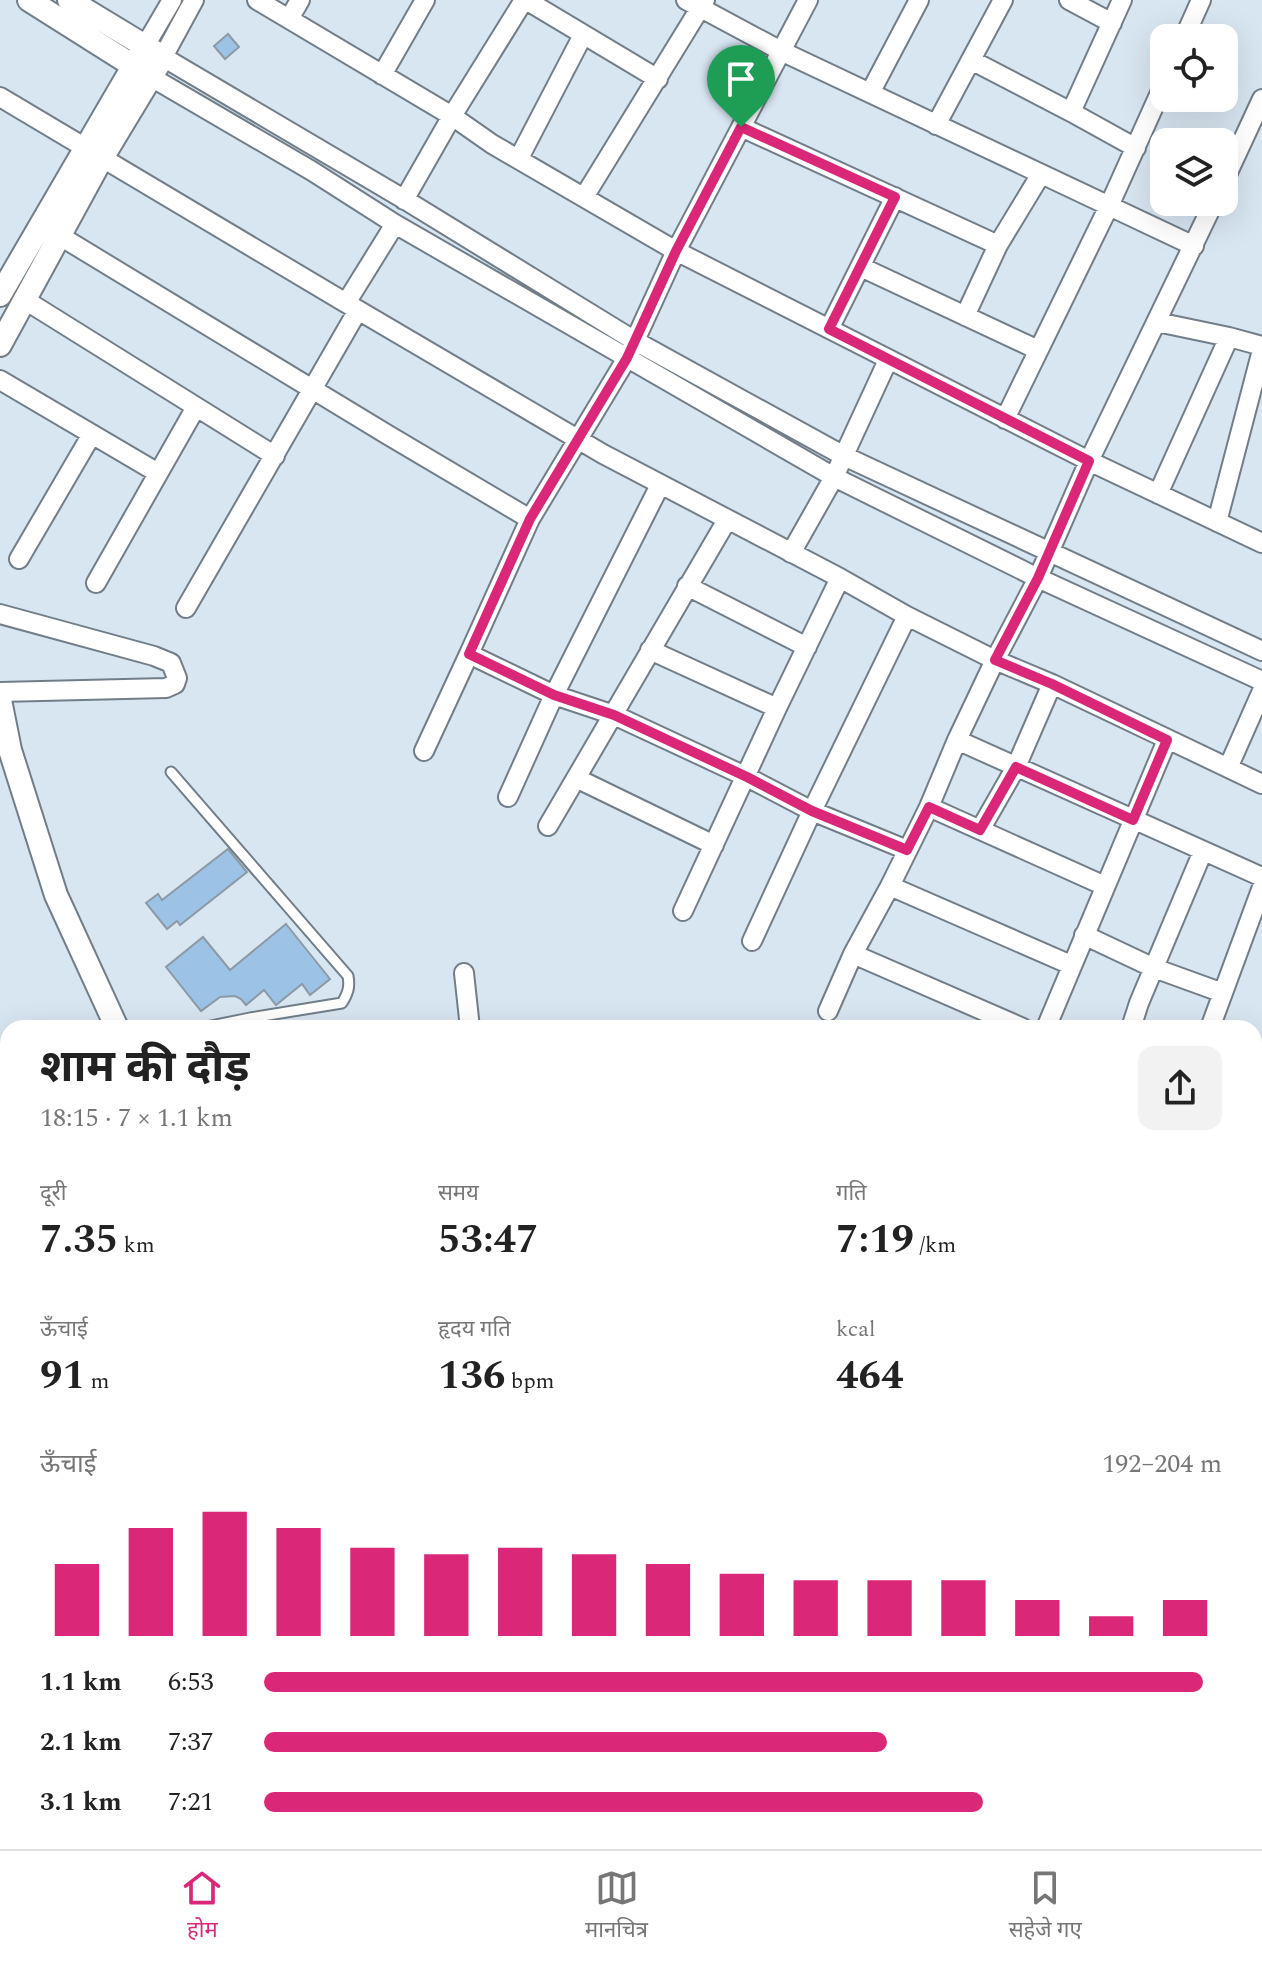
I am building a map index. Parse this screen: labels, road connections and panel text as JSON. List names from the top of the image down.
{
  "page": {
    "heading": ["शाम की दौड़", "18:15 · 7 × 1.1 km"],
    "stats": [
      ["दूरी", "7.35 km"],
      ["समय", "53:47"],
      ["गति", "7:19 /km"],
      ["ऊँचाई", "91 m"],
      ["हृदय गति", "136 bpm"],
      ["kcal", "464"]
    ],
    "chart": ["ऊँचाई", "192–204 m"],
    "list": [
      {
        "name": "1.1 km",
        "note": "6:53"
      },
      {
        "name": "2.1 km",
        "note": "7:37"
      },
      {
        "name": "3.1 km",
        "note": "7:21"
      }
    ],
    "tabs": ["होम", "मानचित्र", "सहेजे गए"]
  }
}
